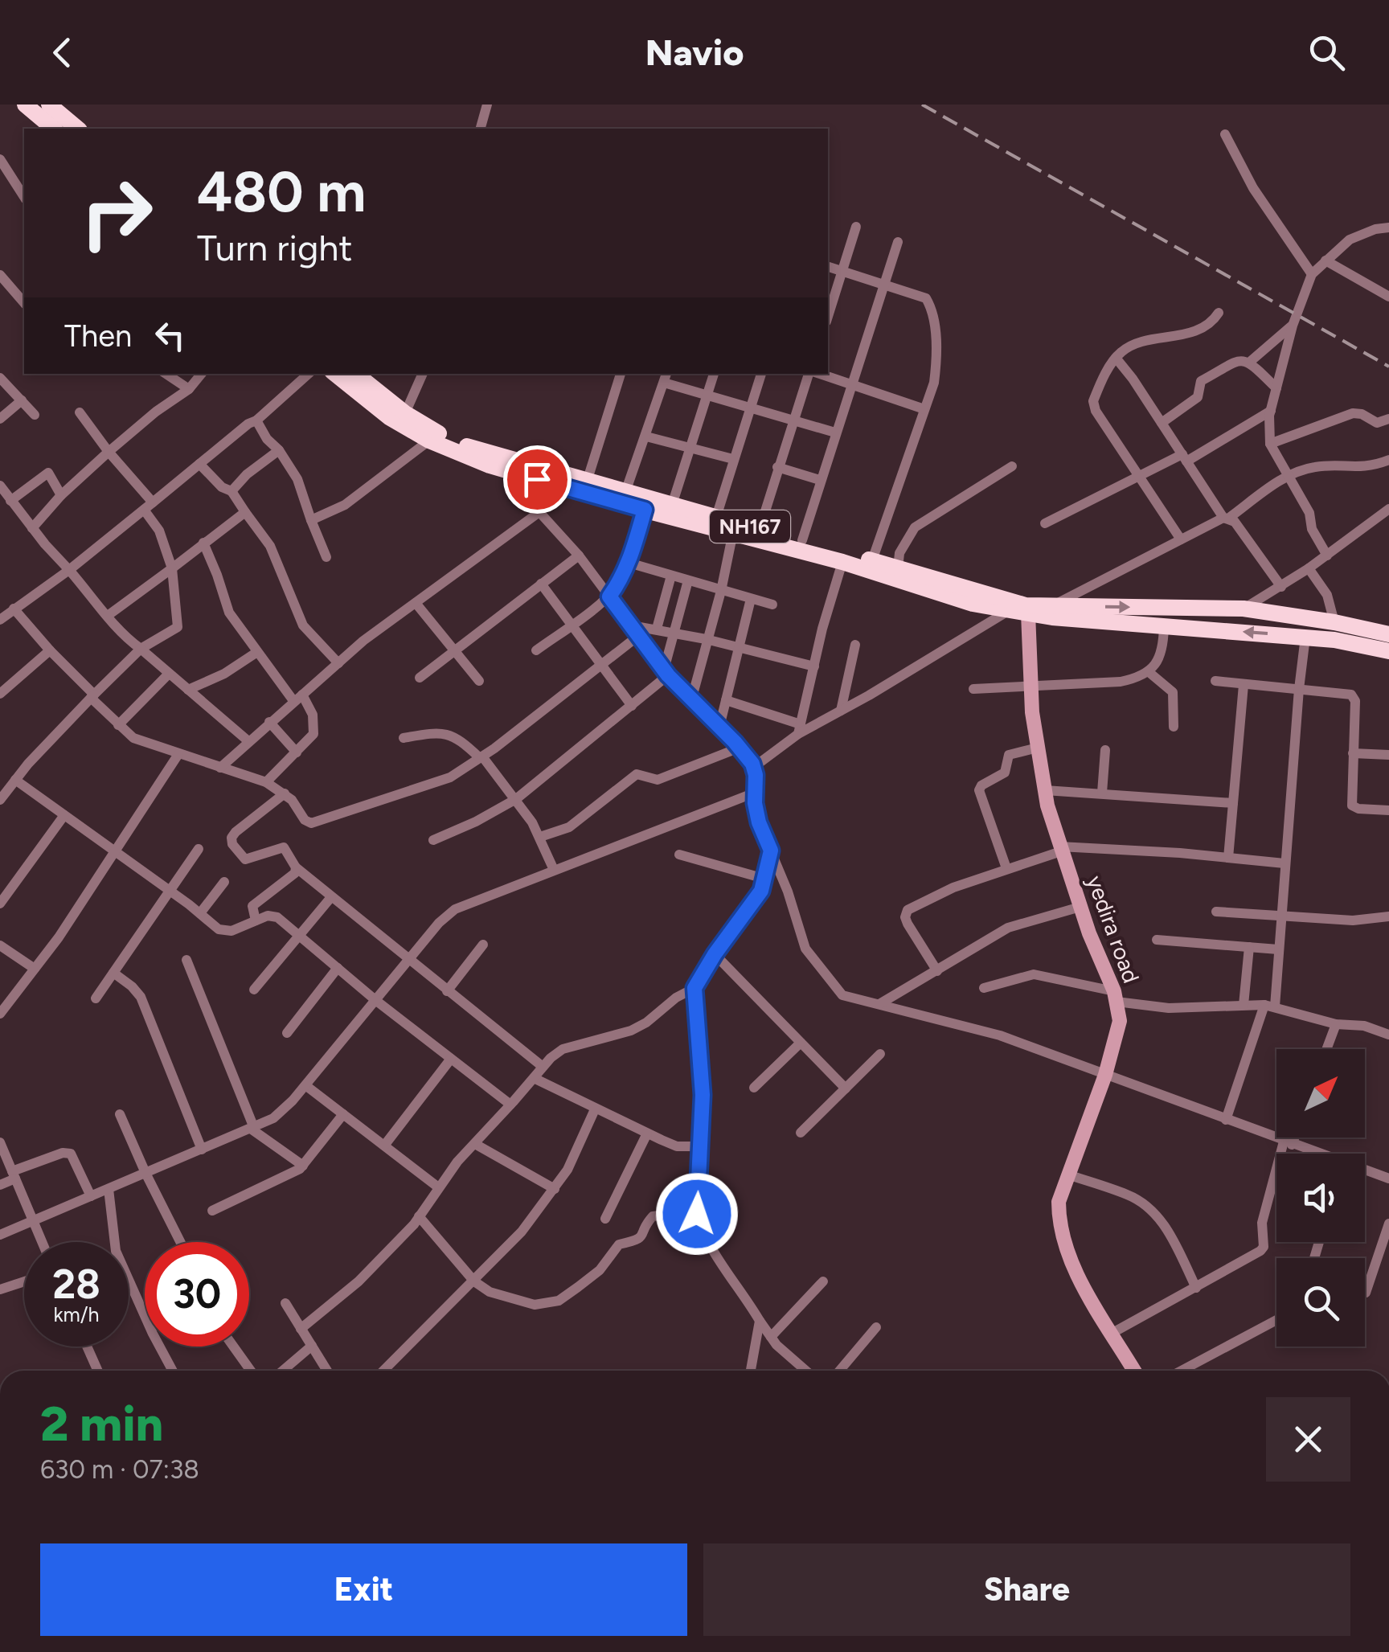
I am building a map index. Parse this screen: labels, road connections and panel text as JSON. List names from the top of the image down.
{
  "streets": {
    "highway": ["NH167"],
    "main road": ["yedira road"]
  },
  "crossings": [
    ["NH167", "yedira road"]
  ],
  "north": "top right",
  "page": {
    "header": "Navio",
    "turn": ["480 m", "Turn right"],
    "then": "Then",
    "speed": "28 km/h",
    "limit": "30",
    "heading": ["2 min", "630 m · 07:38"],
    "buttons": ["Exit", "Share"]
  }
}
